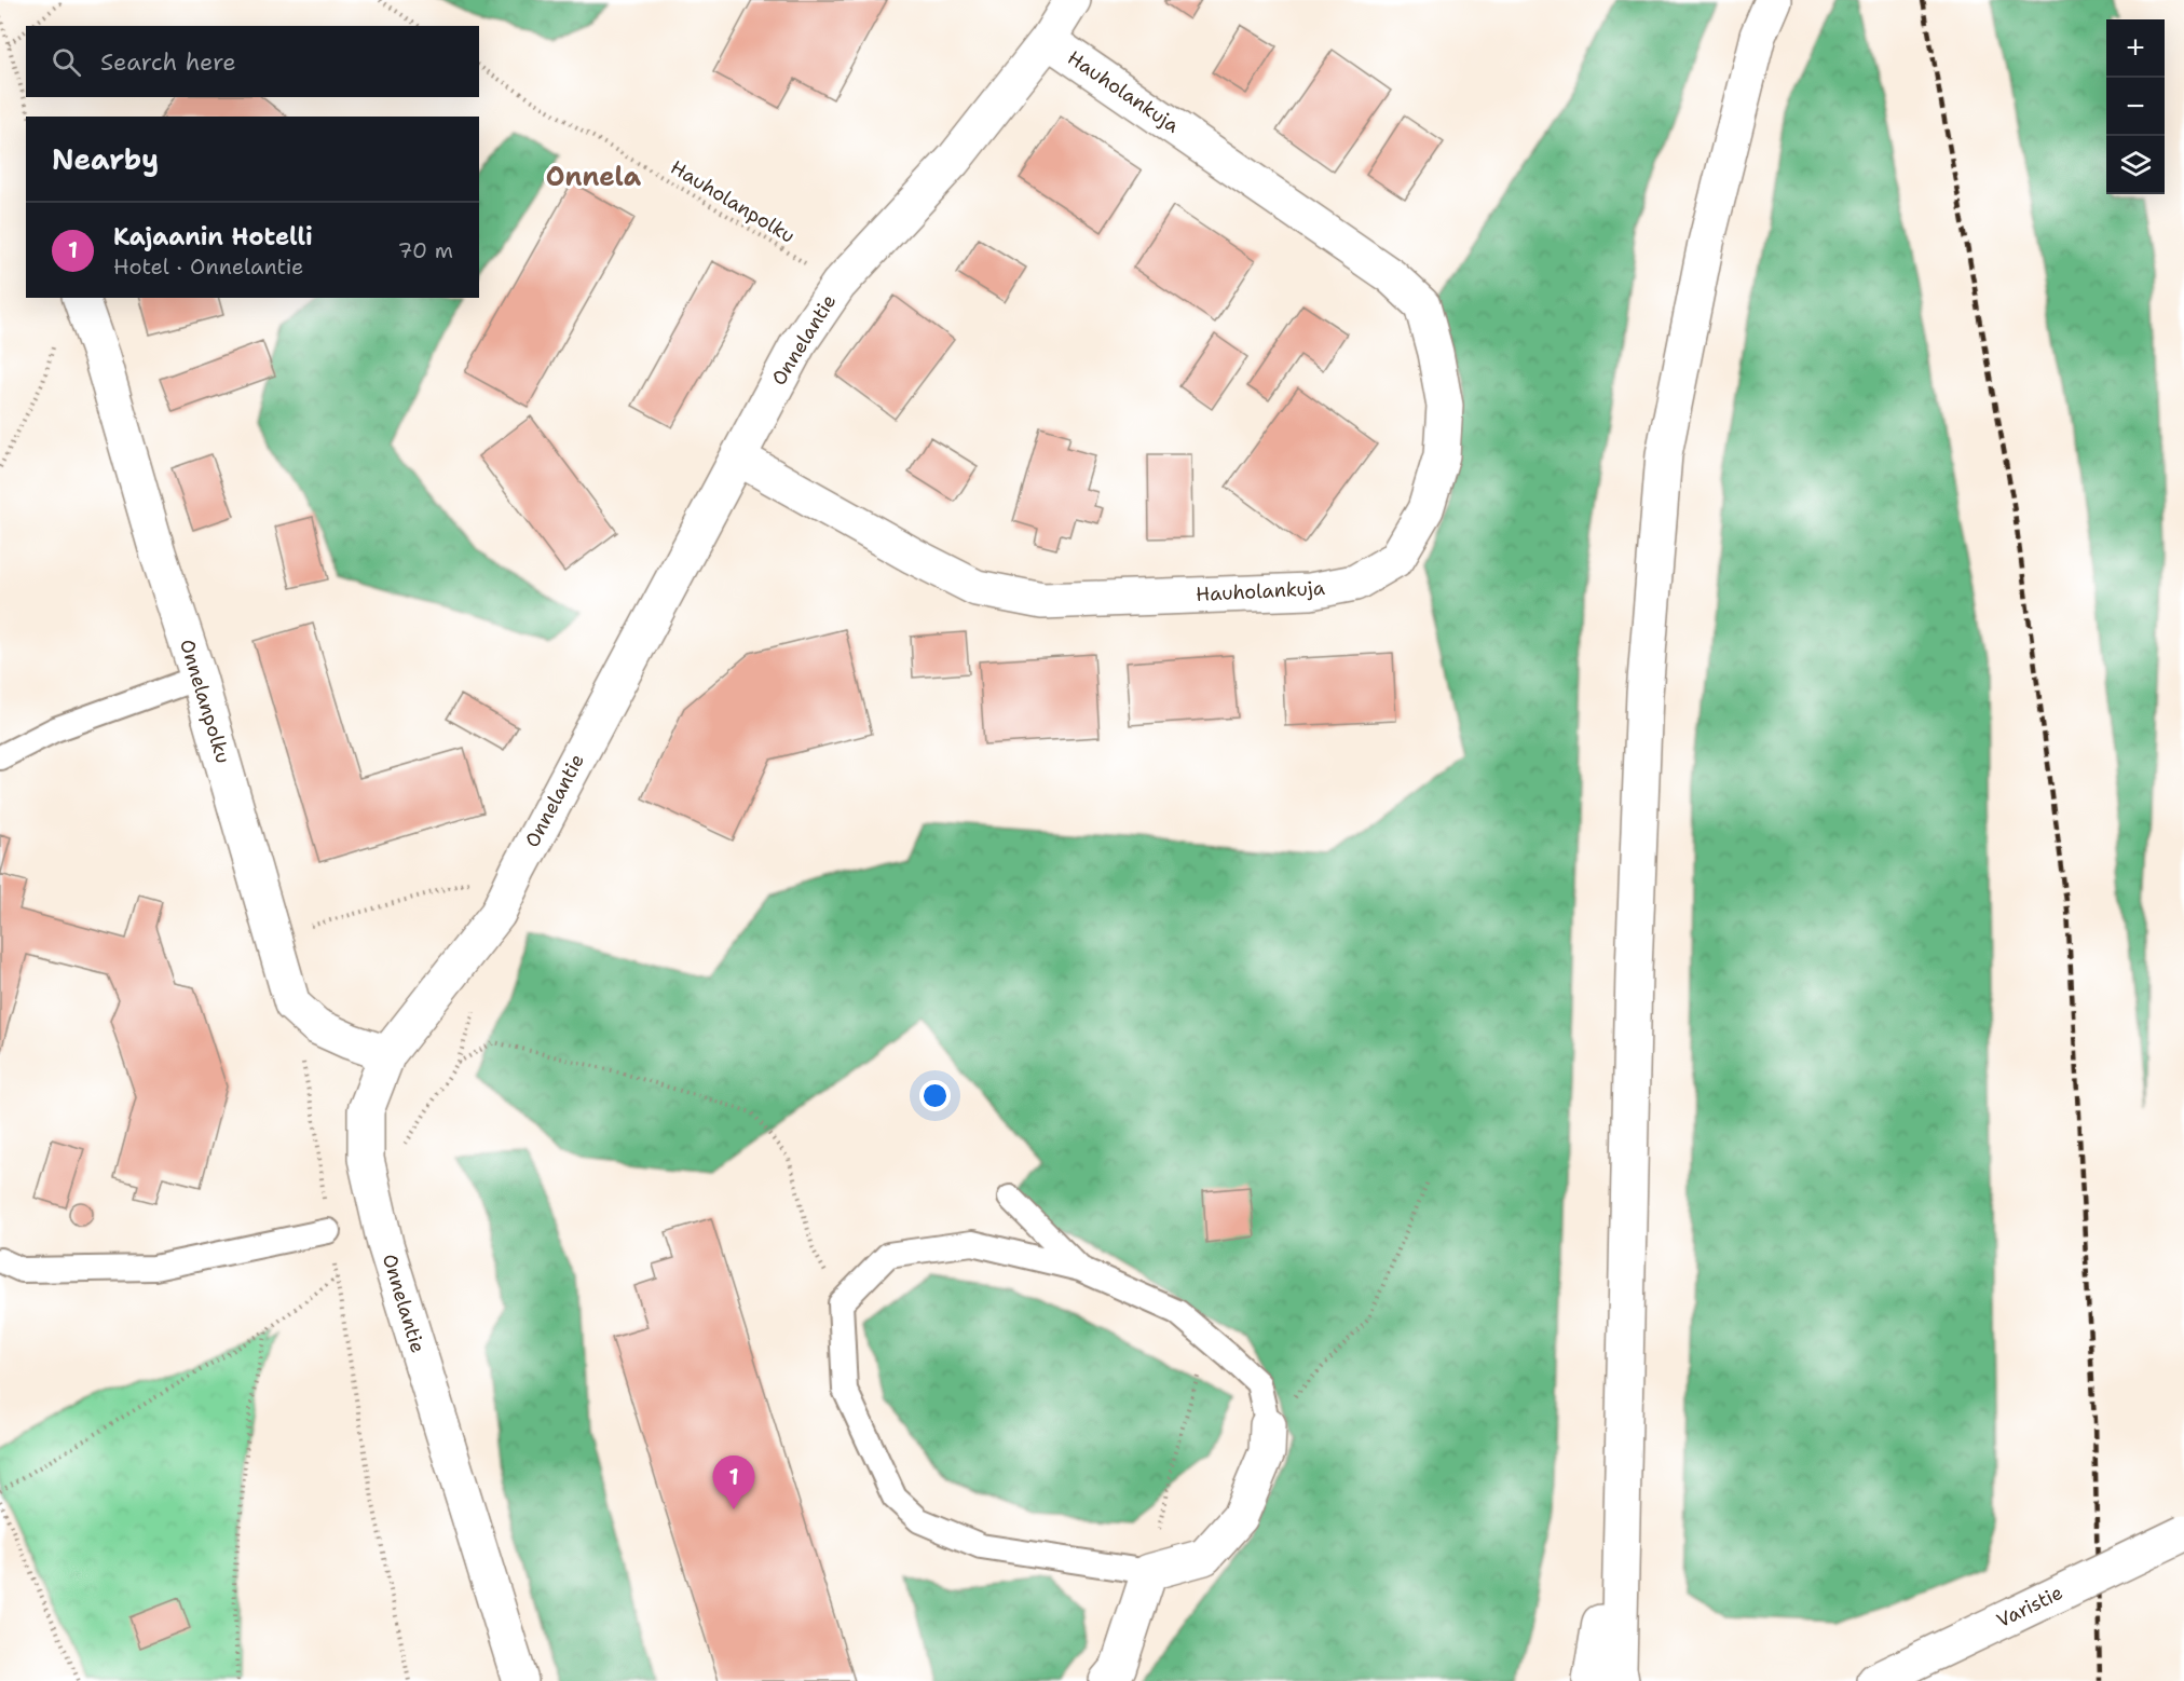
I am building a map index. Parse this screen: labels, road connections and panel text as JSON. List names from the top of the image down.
{
  "streets": {
    "main road": [
      "Hauholankuja",
      "Onnelantie",
      "Onnelanpolku",
      "Varistie"
    ],
    "path": ["Hauholanpolku"]
  },
  "crossings": [
    ["Hauholankuja", "Onnelantie"],
    ["Hauholanpolku", "Onnelantie"]
  ],
  "districts": ["Onnela"],
  "page": {
    "map_buttons": ["+", "−"],
    "search": "Search here",
    "heading": "Nearby",
    "list": [
      {
        "mark": "1",
        "name": "Kajaanin Hotelli",
        "note": "Hotel · Onnelantie",
        "value": "70 m"
      }
    ],
    "pins": "1"
  }
}
